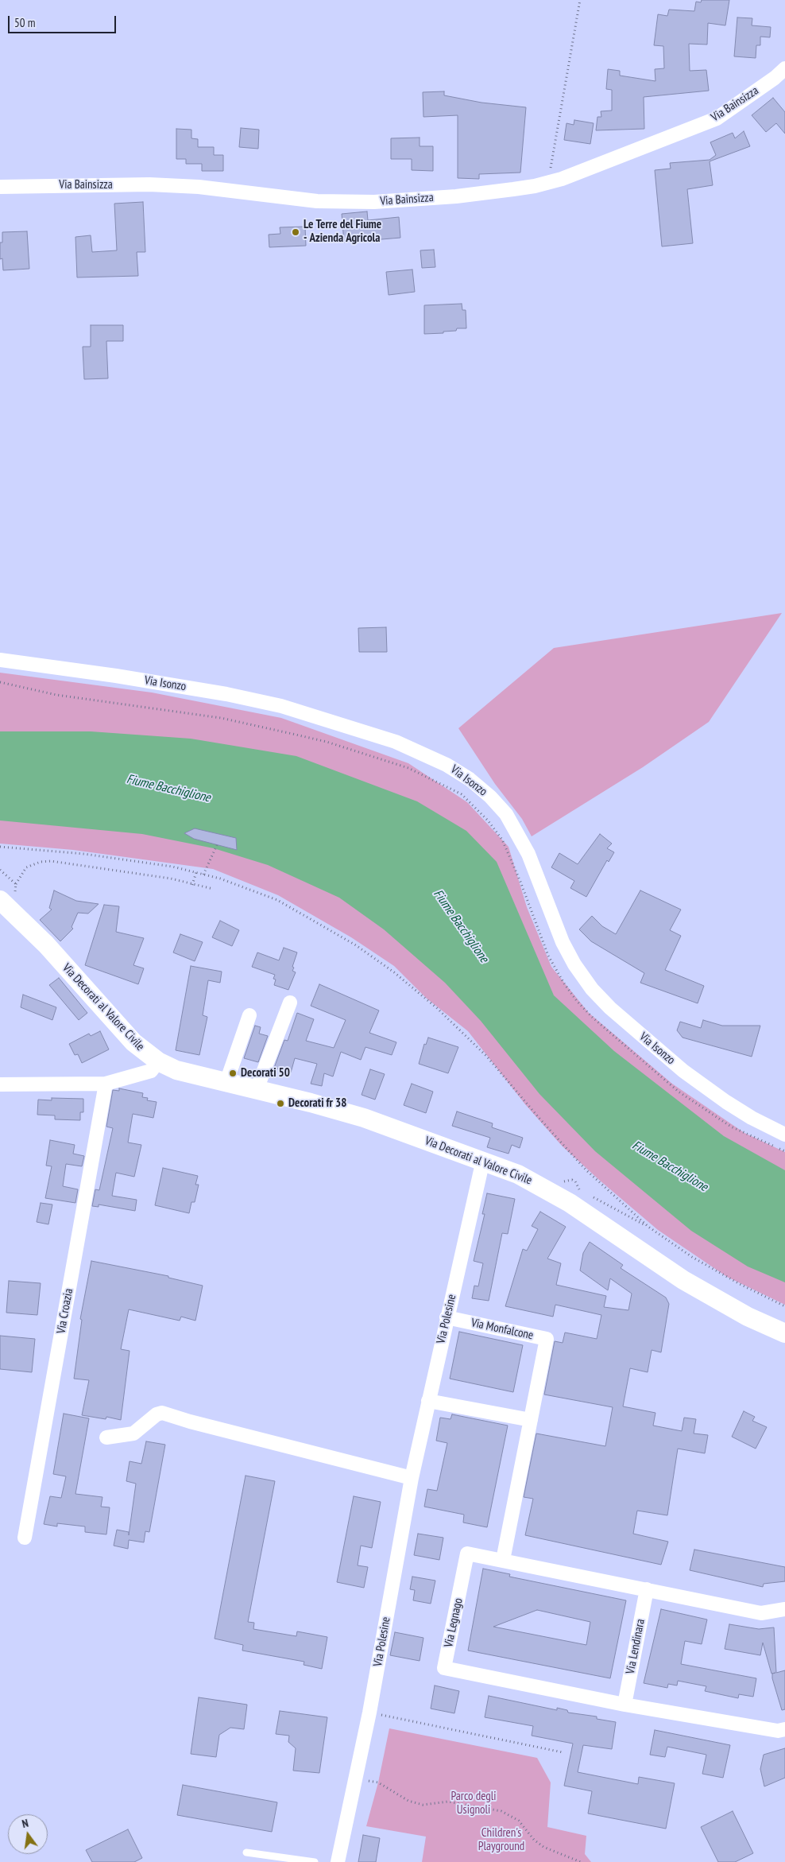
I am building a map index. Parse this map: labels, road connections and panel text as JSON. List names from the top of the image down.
{
  "streets": {
    "street": [
      "Via Bainsizza",
      "Via Isonzo",
      "Via Decorati al Valore Civile",
      "Via Croazia",
      "Via Polesine",
      "Via Monfalcone",
      "Via Legnago",
      "Via Lendinara"
    ]
  },
  "crossings": [
    ["Via Decorati al Valore Civile", "Via Polesine"],
    ["Via Polesine", "Via Monfalcone"],
    ["Via Monfalcone", "Via Legnago"],
    ["Via Legnago", "Via Lendinara"]
  ],
  "water": ["Fiume Bacchiglione"],
  "parks": ["Parco degli Usignoli", "Children's Playground"],
  "places": ["Le Terre del Fiume - Azienda Agricola", "Decorati 50", "Decorati fr 38"],
  "scale_bar": "50 m",
  "north": "top"
}
